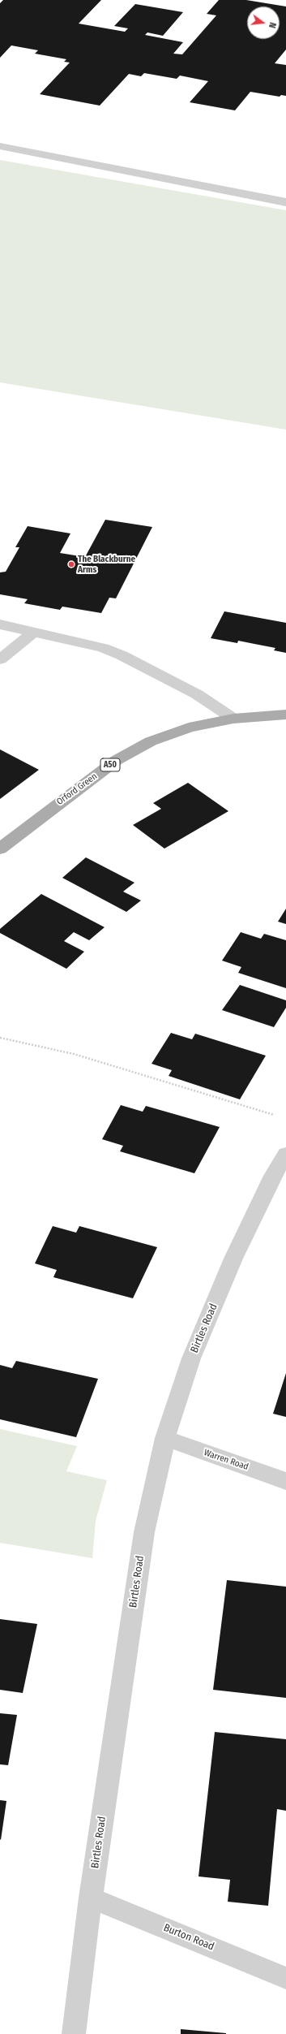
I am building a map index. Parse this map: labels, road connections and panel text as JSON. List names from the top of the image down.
{
  "streets": {
    "main road": ["A50", "Orford Green"],
    "street": ["Birtles Road", "Warren Road", "Burton Road"]
  },
  "crossings": [
    ["A50", "Orford Green"],
    ["Birtles Road", "Warren Road"],
    ["Birtles Road", "Burton Road"]
  ],
  "places": ["The Blackburne Arms"],
  "north": "right"
}
